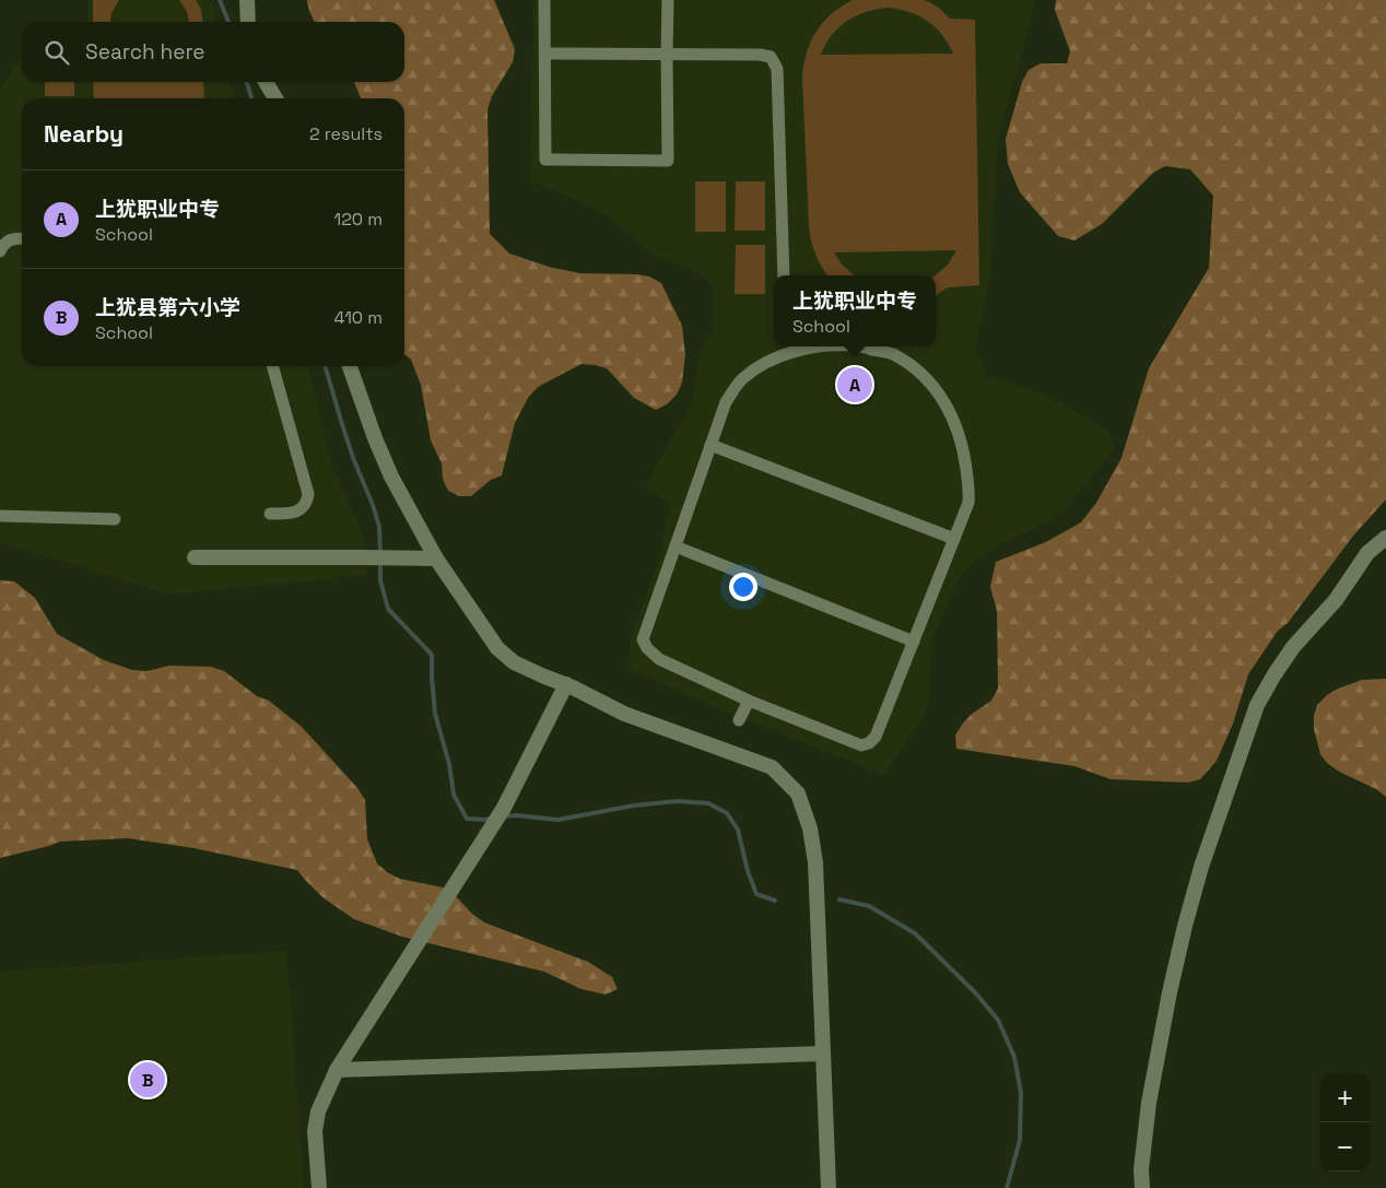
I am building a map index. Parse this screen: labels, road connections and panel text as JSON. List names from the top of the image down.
{
  "page": {
    "search": "Search here",
    "heading": ["Nearby", "2 results"],
    "list": [
      {
        "mark": "A",
        "name": "上犹职业中专",
        "note": "School",
        "value": "120 m"
      },
      {
        "mark": "B",
        "name": "上犹县第六小学",
        "note": "School",
        "value": "410 m"
      }
    ],
    "popup": ["上犹职业中专", "School"],
    "pins": ["A", "B"],
    "map_buttons": ["+", "−"]
  }
}
